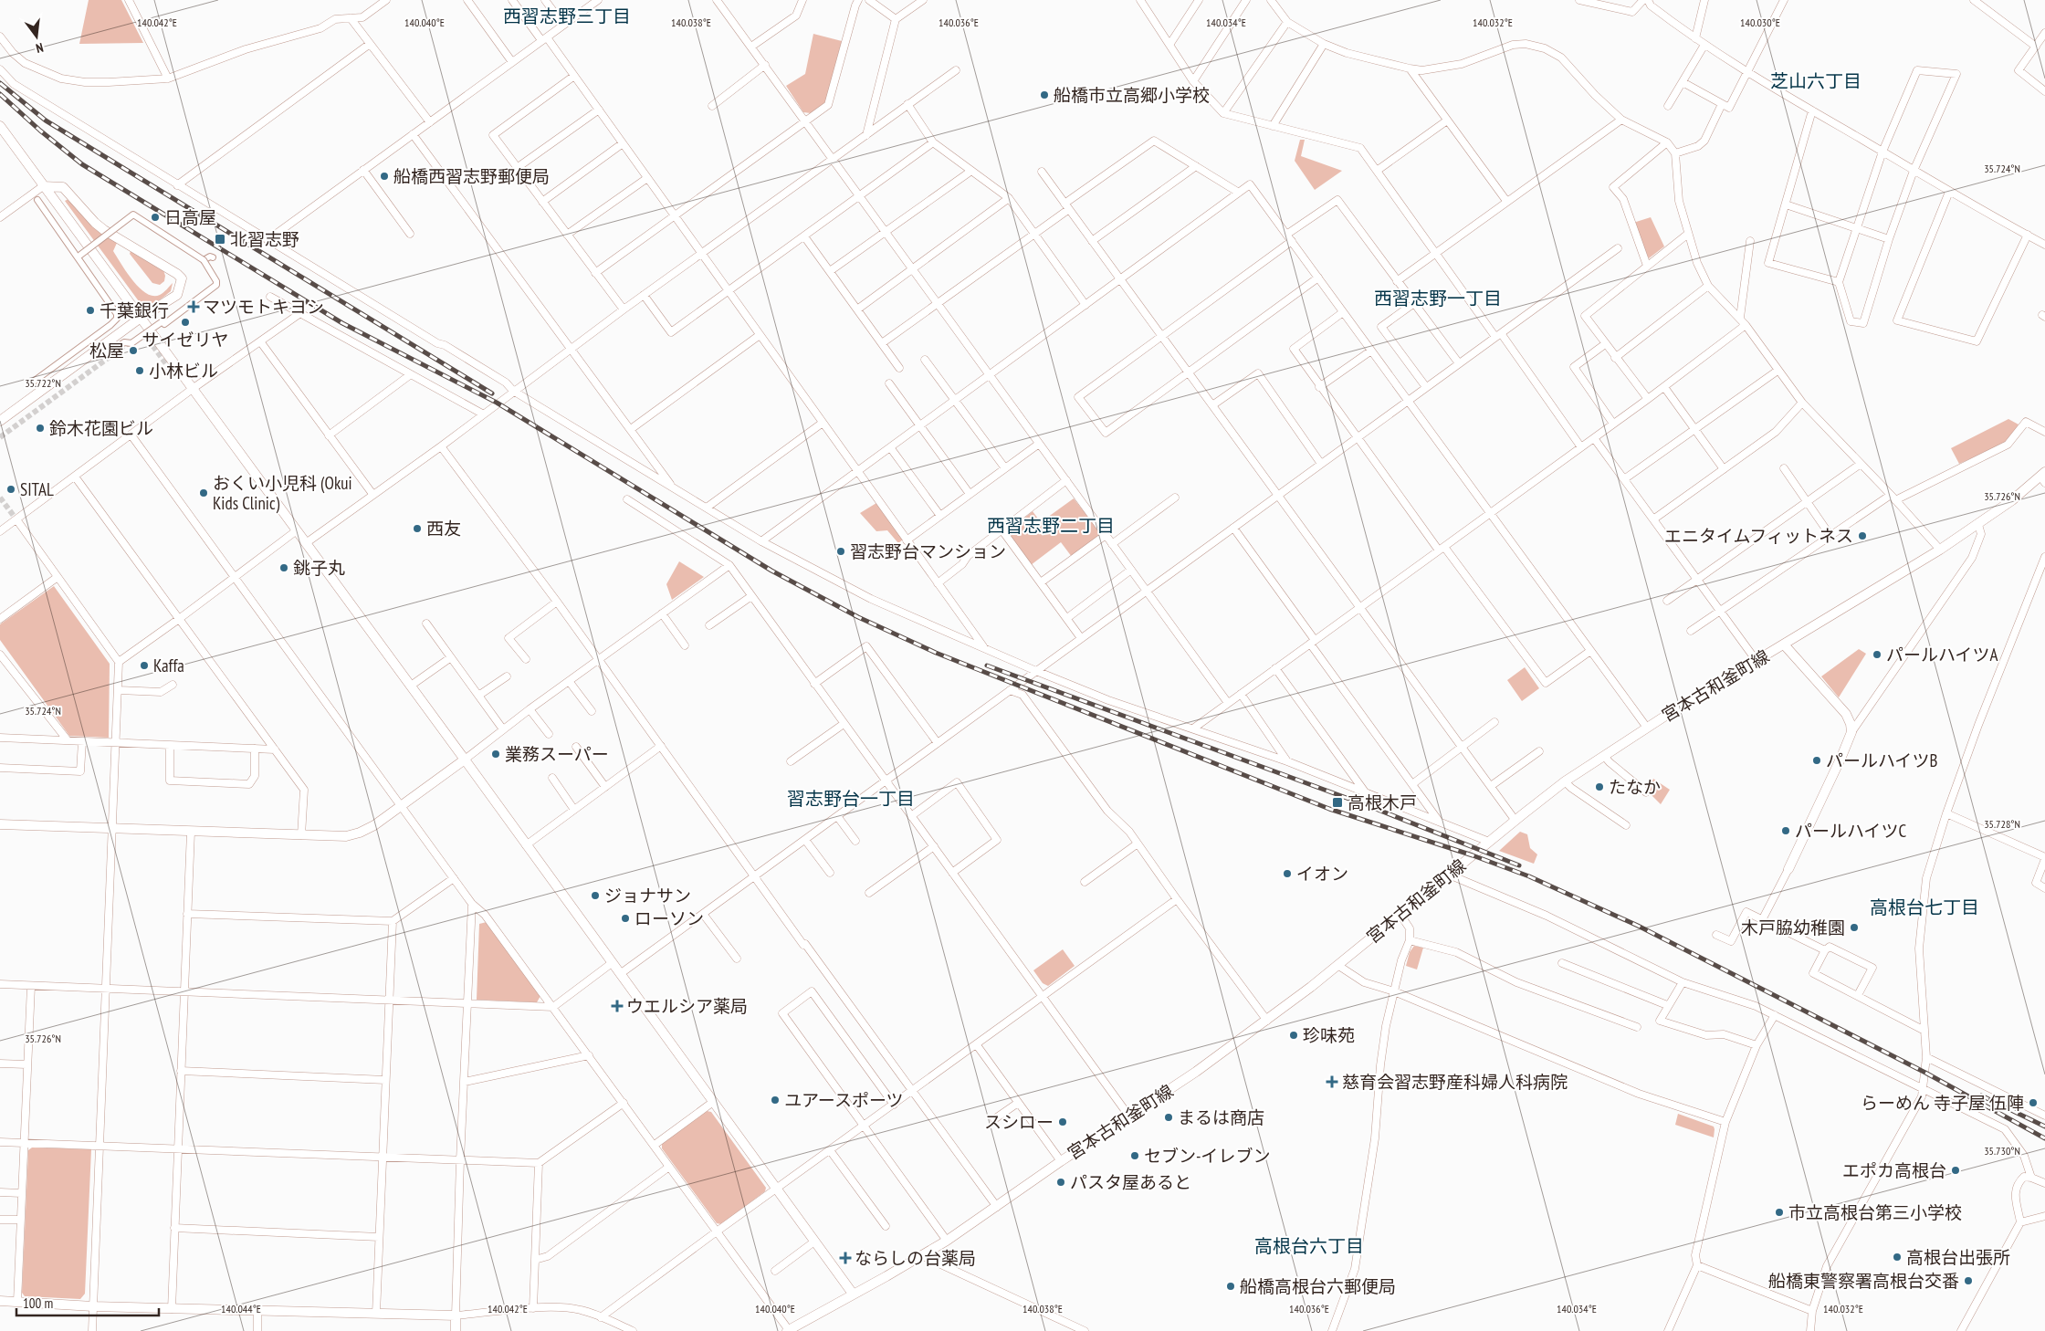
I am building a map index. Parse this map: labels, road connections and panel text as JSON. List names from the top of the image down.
{
  "streets": {
    "street": ["宮本古和釜町線"]
  },
  "districts": [
    "西習志野三丁目",
    "芝山六丁目",
    "西習志野一丁目",
    "西習志野二丁目",
    "習志野台一丁目",
    "高根台七丁目",
    "高根台六丁目"
  ],
  "places": {
    "other": [
      "船橋市立高郷小学校",
      "船橋西習志野郵便局",
      "日高屋",
      "千葉銀行",
      "サイゼリヤ",
      "松屋",
      "小林ビル",
      "鈴木花園ビル",
      "SITAL",
      "おくい小児科 (Okui Kids Clinic)",
      "西友",
      "エニタイムフィットネス",
      "習志野台マンション",
      "銚子丸",
      "パールハイツA",
      "Kaffa",
      "業務スーパー",
      "パールハイツB",
      "たなか",
      "パールハイツC",
      "イオン",
      "ジョナサン",
      "ローソン",
      "木戸脇幼稚園",
      "珍味苑",
      "ユアースポーツ",
      "らーめん 寺子屋 伍陣",
      "まるは商店",
      "スシロー",
      "セブン-イレブン",
      "エポカ高根台",
      "パスタ屋あると",
      "市立高根台第三小学校",
      "高根台出張所",
      "船橋東警察署高根台交番",
      "船橋高根台六郵便局"
    ],
    "transit": ["北習志野", "高根木戸"],
    "health": [
      "マツモトキヨシ",
      "ウエルシア薬局",
      "慈育会習志野産科婦人科病院",
      "ならしの台薬局"
    ]
  },
  "scale_bar": "100 m",
  "north": "bottom",
  "coordinates": [
    "140.042°E",
    "140.040°E",
    "140.038°E",
    "140.036°E",
    "140.034°E",
    "140.032°E",
    "140.030°E",
    "35.724°N",
    "35.722°N",
    "35.726°N",
    "35.728°N",
    "35.730°N",
    "140.044°E"
  ]
}
